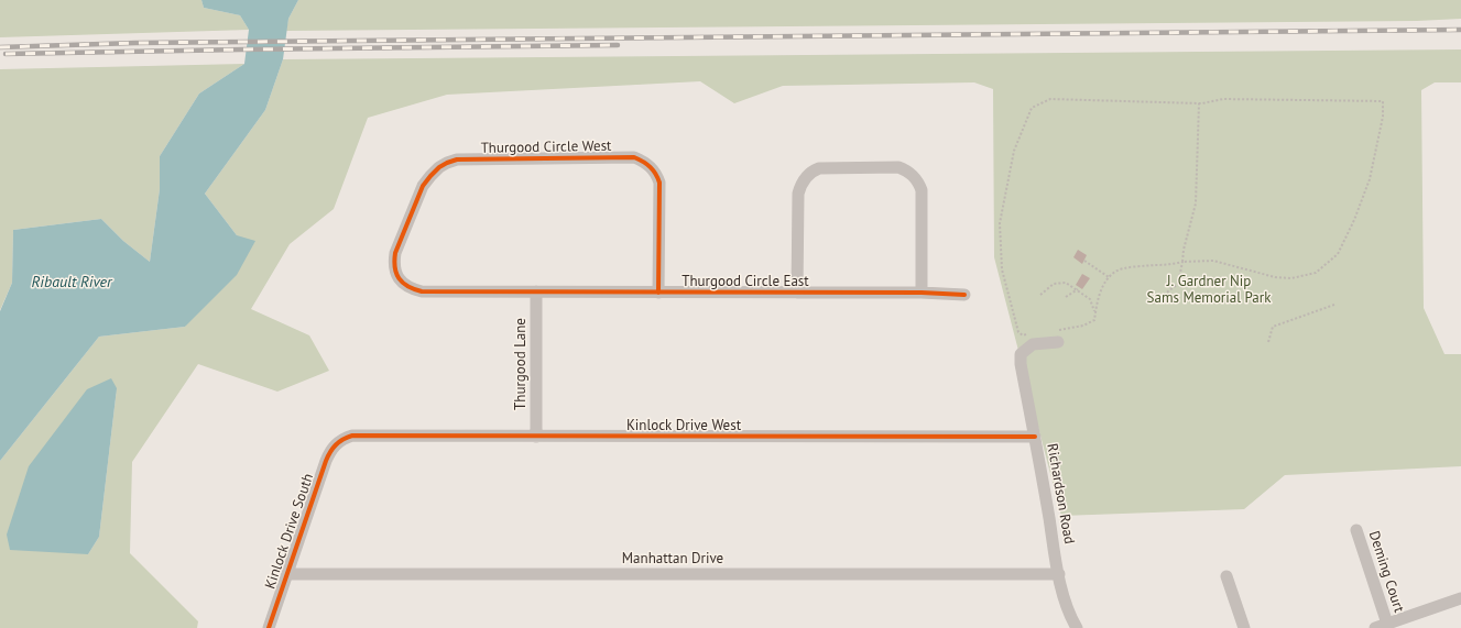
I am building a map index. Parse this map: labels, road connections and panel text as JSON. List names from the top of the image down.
{
  "streets": {
    "street": [
      "Thurgood Circle West",
      "Thurgood Circle East",
      "Thurgood Lane",
      "Kinlock Drive West",
      "Richardson Road",
      "Kinlock Drive South",
      "Manhattan Drive",
      "Deming Court"
    ]
  },
  "crossings": [
    ["Thurgood Circle West", "Thurgood Circle East"],
    ["Thurgood Circle East", "Thurgood Lane"],
    ["Thurgood Lane", "Kinlock Drive West"],
    ["Kinlock Drive West", "Richardson Road"],
    ["Kinlock Drive West", "Kinlock Drive South"],
    ["Richardson Road", "Manhattan Drive"],
    ["Kinlock Drive South", "Manhattan Drive"]
  ],
  "water": ["Ribault River"],
  "parks": ["J. Gardner Nip Sams Memorial Park"]
}
